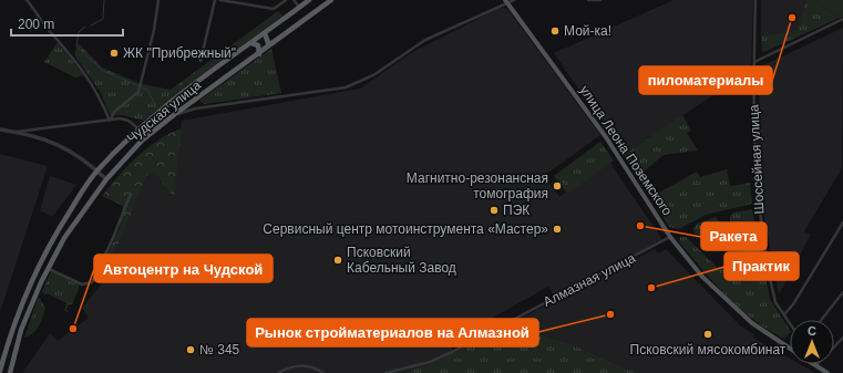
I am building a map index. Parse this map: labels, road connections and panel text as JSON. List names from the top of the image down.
{
  "streets": {
    "highway": ["Чудская улица"],
    "main road": ["улица Леона Поземского"],
    "street": ["Шоссейная улица", "Алмазная улица"]
  },
  "crossings": [
    ["улица Леона Поземского", "Алмазная улица"]
  ],
  "places": [
    "пиломатериалы",
    "Мой-ка!",
    "ЖК \"Прибрежный\"",
    "Магнитно-резонансная томография",
    "ПЭК",
    "Ракета",
    "Сервисный центр мотоинструмента «Мастер»",
    "Псковский Кабельный Завод",
    "Практик",
    "Рынок стройматериалов на Алмазной",
    "Автоцентр на Чудской",
    "Псковский мясокомбинат",
    "№ 345"
  ],
  "scale_bar": "200 m",
  "north": "top"
}
